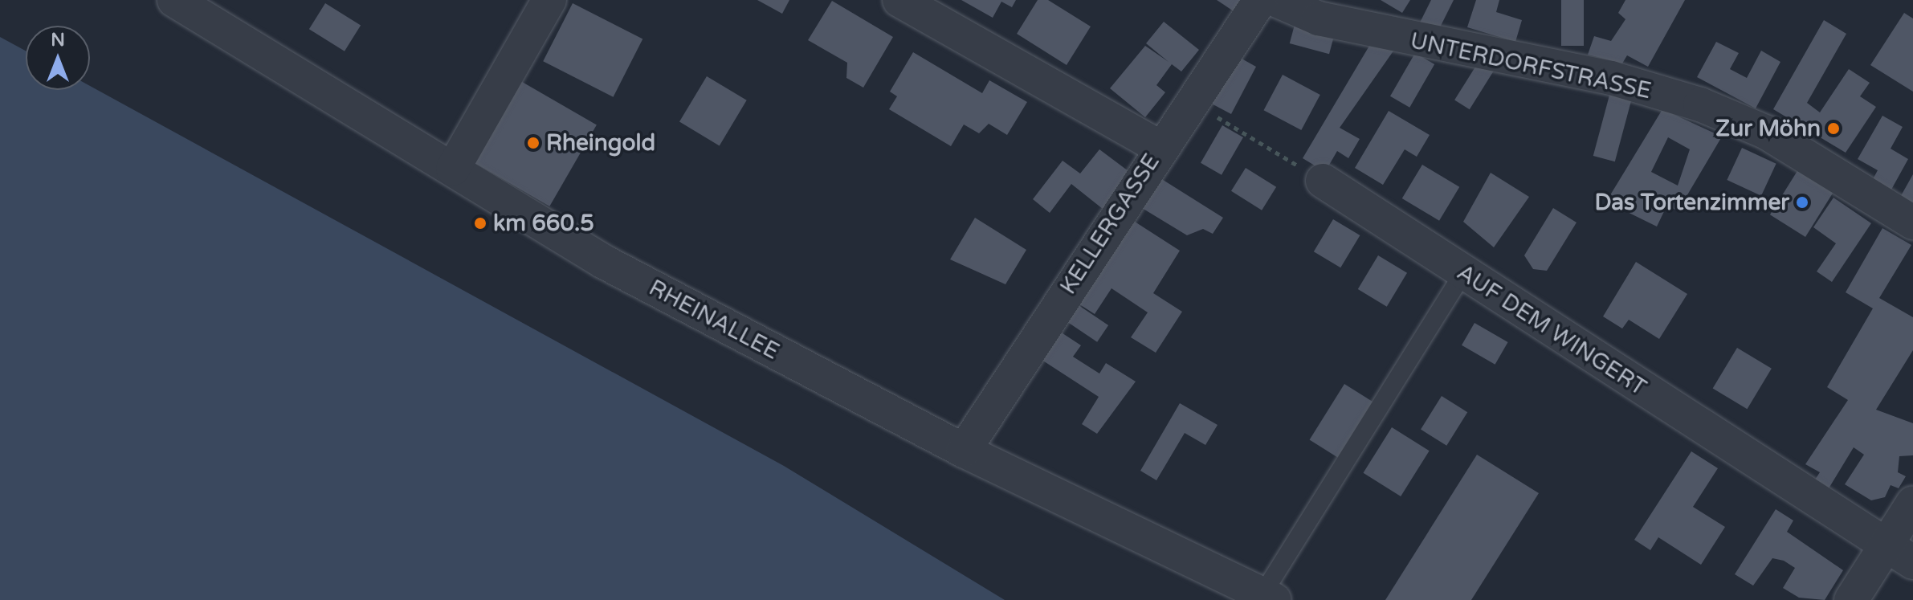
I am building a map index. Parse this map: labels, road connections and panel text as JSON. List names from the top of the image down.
{
  "streets": {
    "street": [
      "UNTERDORFSTRASSE",
      "KELLERGASSE",
      "RHEINALLEE",
      "AUF DEM WINGERT"
    ]
  },
  "crossings": [
    ["KELLERGASSE", "RHEINALLEE"]
  ],
  "places": [
    "Zur Möhn",
    "Rheingold",
    "Das Tortenzimmer",
    "km 660.5"
  ],
  "north": "top"
}
